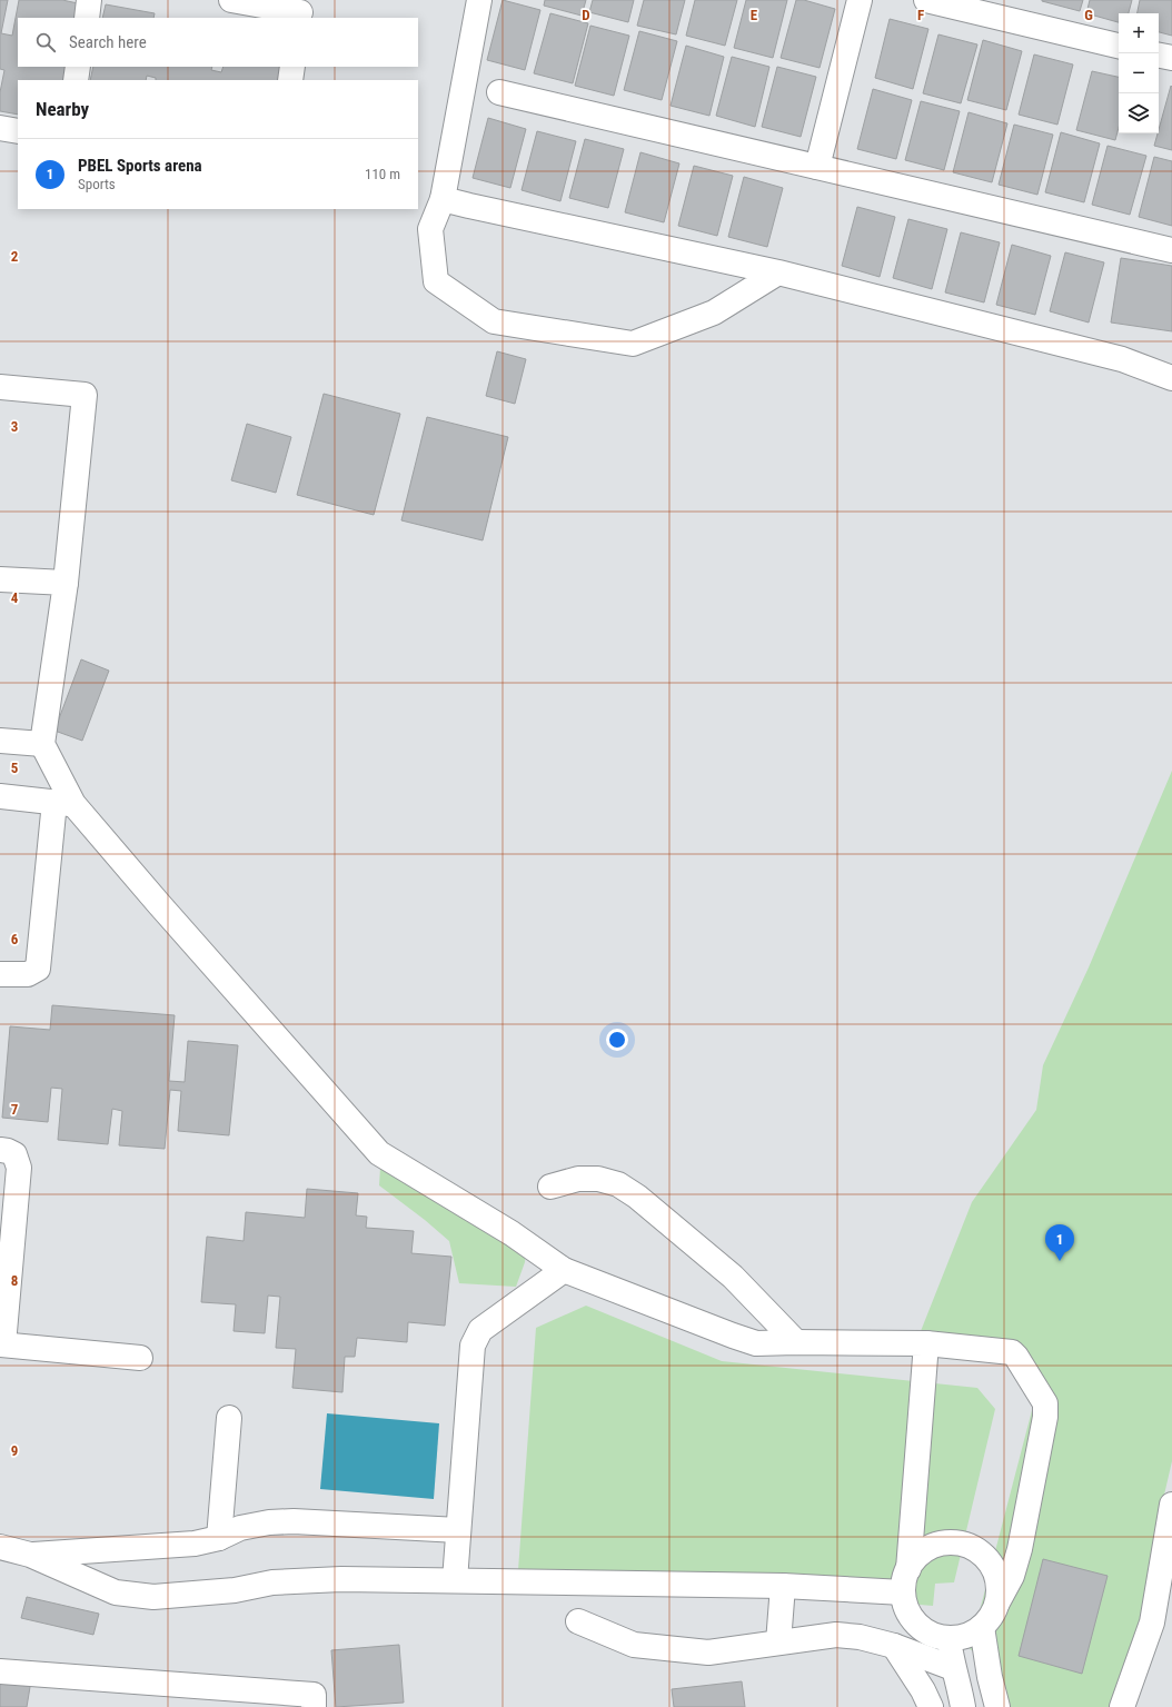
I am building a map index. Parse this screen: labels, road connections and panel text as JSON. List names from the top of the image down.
{
  "page": {
    "map_buttons": ["+", "−"],
    "search": "Search here",
    "heading": "Nearby",
    "list": [
      {
        "mark": "1",
        "name": "PBEL Sports arena",
        "note": "Sports",
        "value": "110 m"
      }
    ],
    "pins": "1"
  },
  "grid": {
    "columns": [
      "D",
      "E",
      "F",
      "G"
    ],
    "rows": [
      "2",
      "3",
      "4",
      "5",
      "6",
      "7",
      "8",
      "9"
    ]
  }
}
